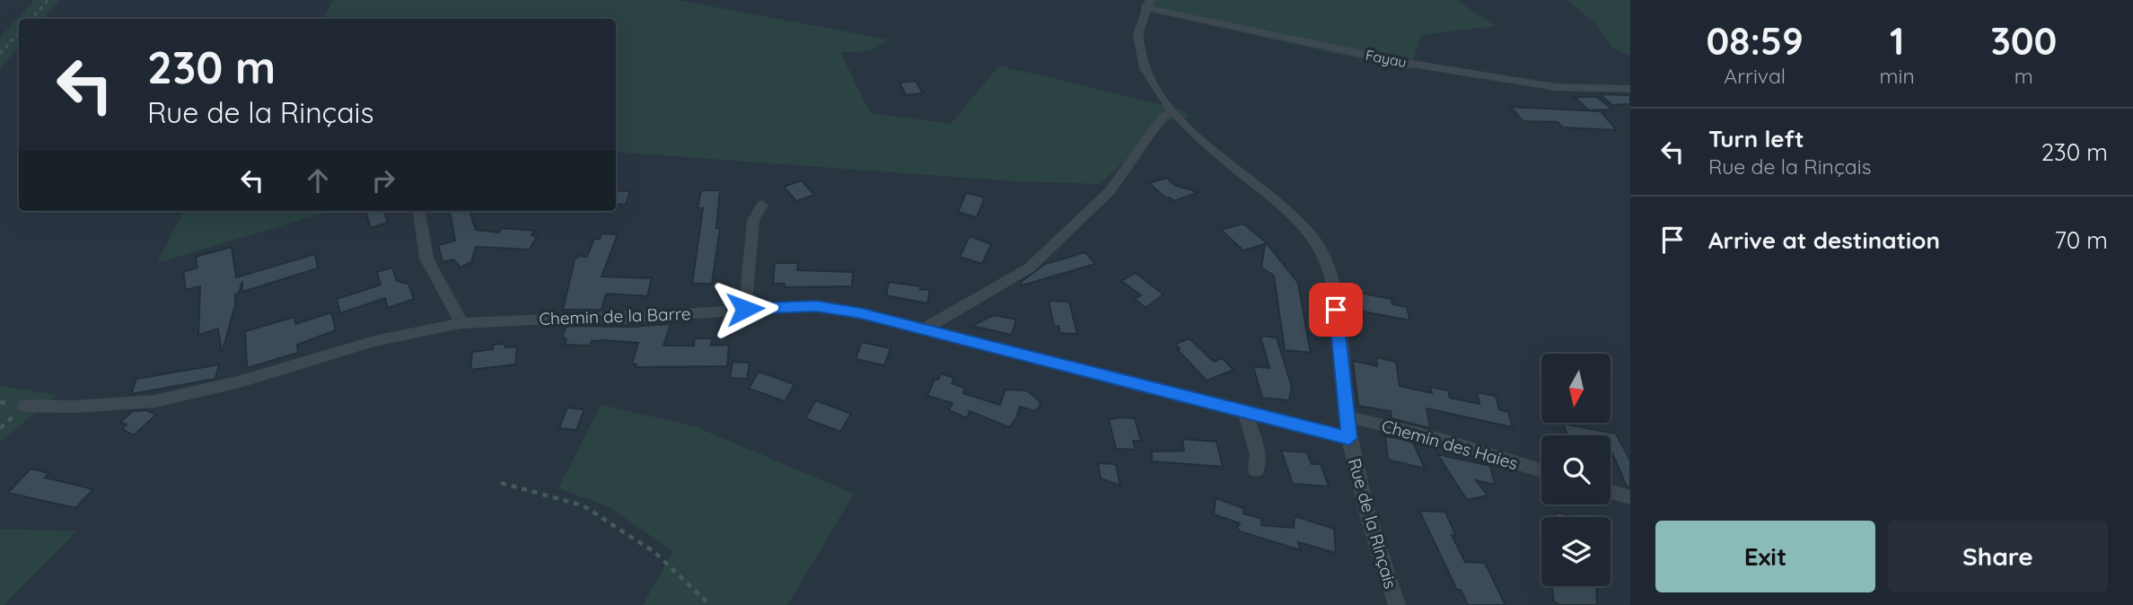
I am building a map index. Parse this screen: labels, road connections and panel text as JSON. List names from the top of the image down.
{
  "streets": {
    "street": [
      "Fayau",
      "Chemin de la Barre",
      "Chemin des Haies",
      "Rue de la Rinçais"
    ]
  },
  "crossings": [
    ["Fayau", "Rue de la Rinçais"],
    ["Chemin de la Barre", "Rue de la Rinçais"],
    ["Chemin des Haies", "Rue de la Rinçais"]
  ],
  "north": "bottom",
  "page": {
    "eta": [
      "08:59",
      "Arrival",
      "1",
      "min",
      "300",
      "m"
    ],
    "turn": ["230 m", "Rue de la Rinçais"],
    "list": [
      {
        "name": "Turn left",
        "note": "Rue de la Rinçais",
        "value": "230 m"
      },
      {
        "name": "Arrive at destination",
        "value": "70 m"
      }
    ],
    "buttons": ["Exit", "Share"]
  }
}
